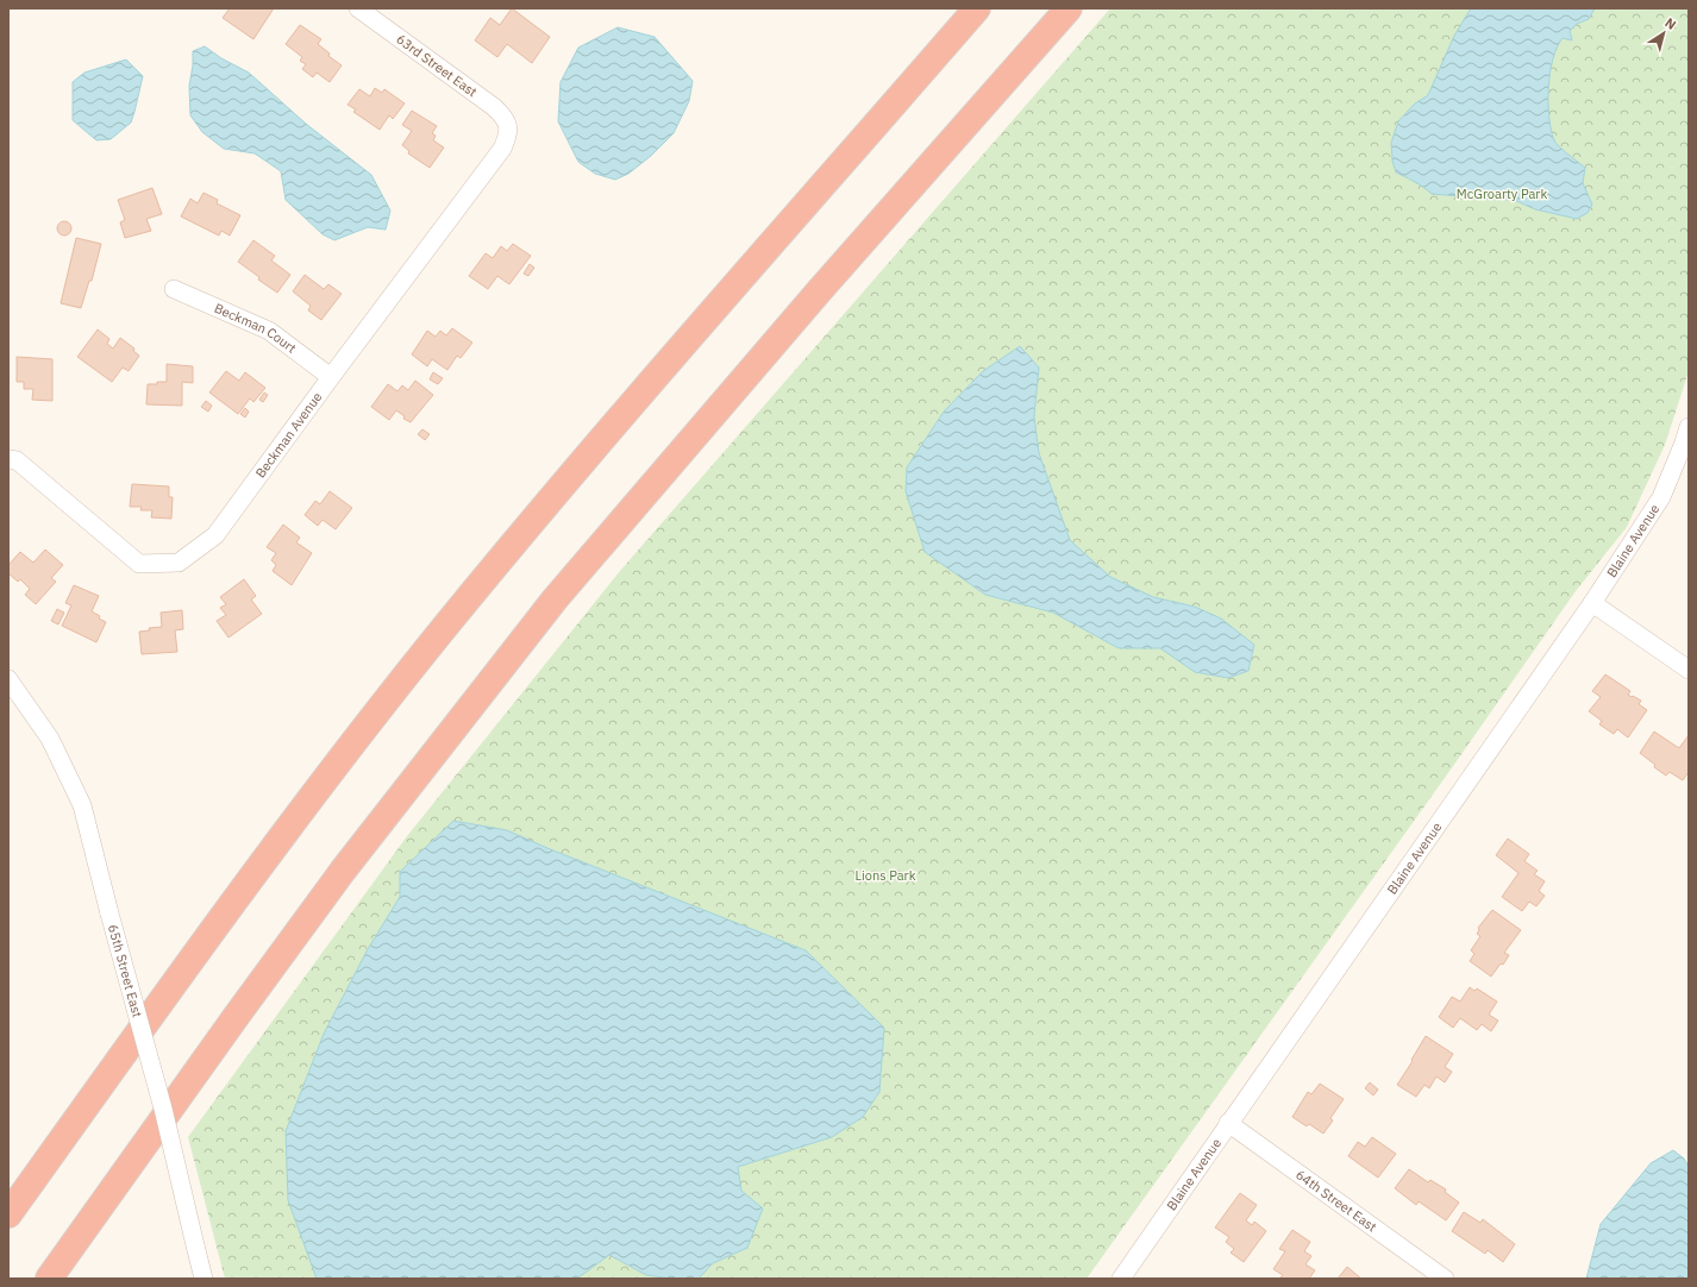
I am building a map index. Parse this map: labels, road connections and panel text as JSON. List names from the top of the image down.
{
  "streets": {
    "street": [
      "63rd Street East",
      "Beckman Court",
      "Beckman Avenue",
      "Blaine Avenue",
      "65th Street East",
      "64th Street East"
    ]
  },
  "crossings": [
    ["63rd Street East", "Beckman Avenue"],
    ["Beckman Court", "Beckman Avenue"],
    ["Blaine Avenue", "64th Street East"]
  ],
  "parks": ["McGroarty Park", "Lions Park"],
  "north": "top right"
}
